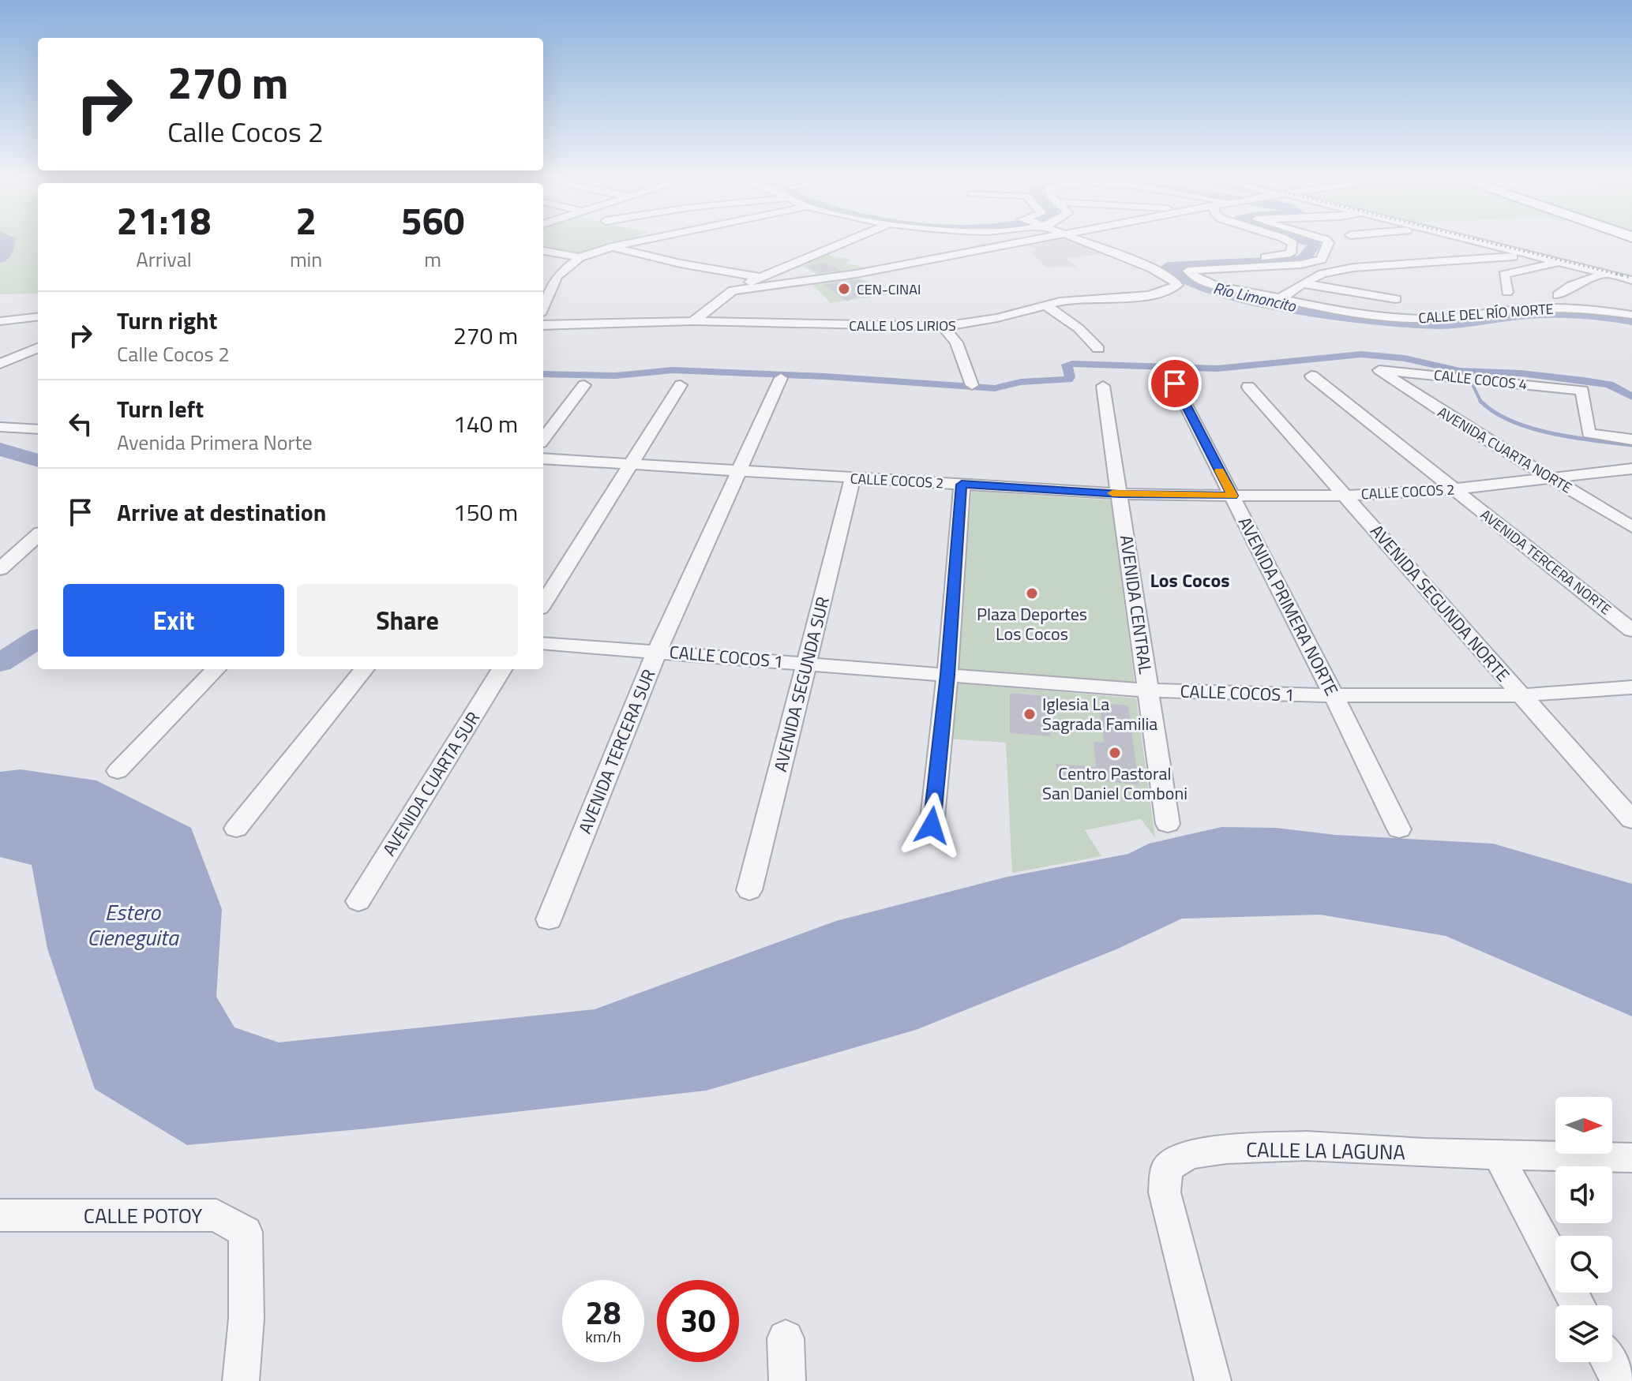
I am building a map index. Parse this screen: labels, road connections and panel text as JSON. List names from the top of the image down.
{
  "streets": {
    "street": [
      "CALLE DEL RÍO NORTE",
      "CALLE LOS LIRIOS",
      "CALLE COCOS 4",
      "AVENIDA CUARTA NORTE",
      "CALLE COCOS 2",
      "AVENIDA TERCERA NORTE",
      "AVENIDA SEGUNDA NORTE",
      "AVENIDA CENTRAL",
      "AVENIDA PRIMERA NORTE",
      "CALLE COCOS 1",
      "AVENIDA SEGUNDA SUR",
      "AVENIDA TERCERA SUR",
      "AVENIDA CUARTA SUR",
      "CALLE LA LAGUNA",
      "CALLE POTOY"
    ]
  },
  "crossings": [
    ["CALLE COCOS 4", "AVENIDA CUARTA NORTE"],
    ["AVENIDA CUARTA NORTE", "CALLE COCOS 2"],
    ["CALLE COCOS 2", "AVENIDA TERCERA NORTE"],
    ["CALLE COCOS 2", "AVENIDA SEGUNDA NORTE"],
    ["CALLE COCOS 2", "AVENIDA CENTRAL"],
    ["CALLE COCOS 2", "AVENIDA PRIMERA NORTE"],
    ["CALLE COCOS 2", "AVENIDA SEGUNDA SUR"],
    ["CALLE COCOS 2", "AVENIDA TERCERA SUR"],
    ["AVENIDA SEGUNDA NORTE", "CALLE COCOS 1"],
    ["AVENIDA CENTRAL", "CALLE COCOS 1"],
    ["AVENIDA PRIMERA NORTE", "CALLE COCOS 1"],
    ["CALLE COCOS 1", "AVENIDA SEGUNDA SUR"],
    ["CALLE COCOS 1", "AVENIDA TERCERA SUR"]
  ],
  "districts": ["Los Cocos"],
  "water": ["Río Limoncito", "Estero Cieneguita"],
  "places": [
    "CEN-CINAI",
    "Plaza Deportes Los Cocos",
    "Iglesia La Sagrada Familia",
    "Centro Pastoral San Daniel Comboni"
  ],
  "north": "right",
  "page": {
    "turn": ["270 m", "Calle Cocos 2"],
    "eta": [
      "21:18",
      "Arrival",
      "2",
      "min",
      "560",
      "m"
    ],
    "list": [
      {
        "name": "Turn right",
        "note": "Calle Cocos 2",
        "value": "270 m"
      },
      {
        "name": "Turn left",
        "note": "Avenida Primera Norte",
        "value": "140 m"
      },
      {
        "name": "Arrive at destination",
        "value": "150 m"
      }
    ],
    "buttons": ["Exit", "Share"],
    "speed": "28 km/h",
    "limit": "30"
  }
}
